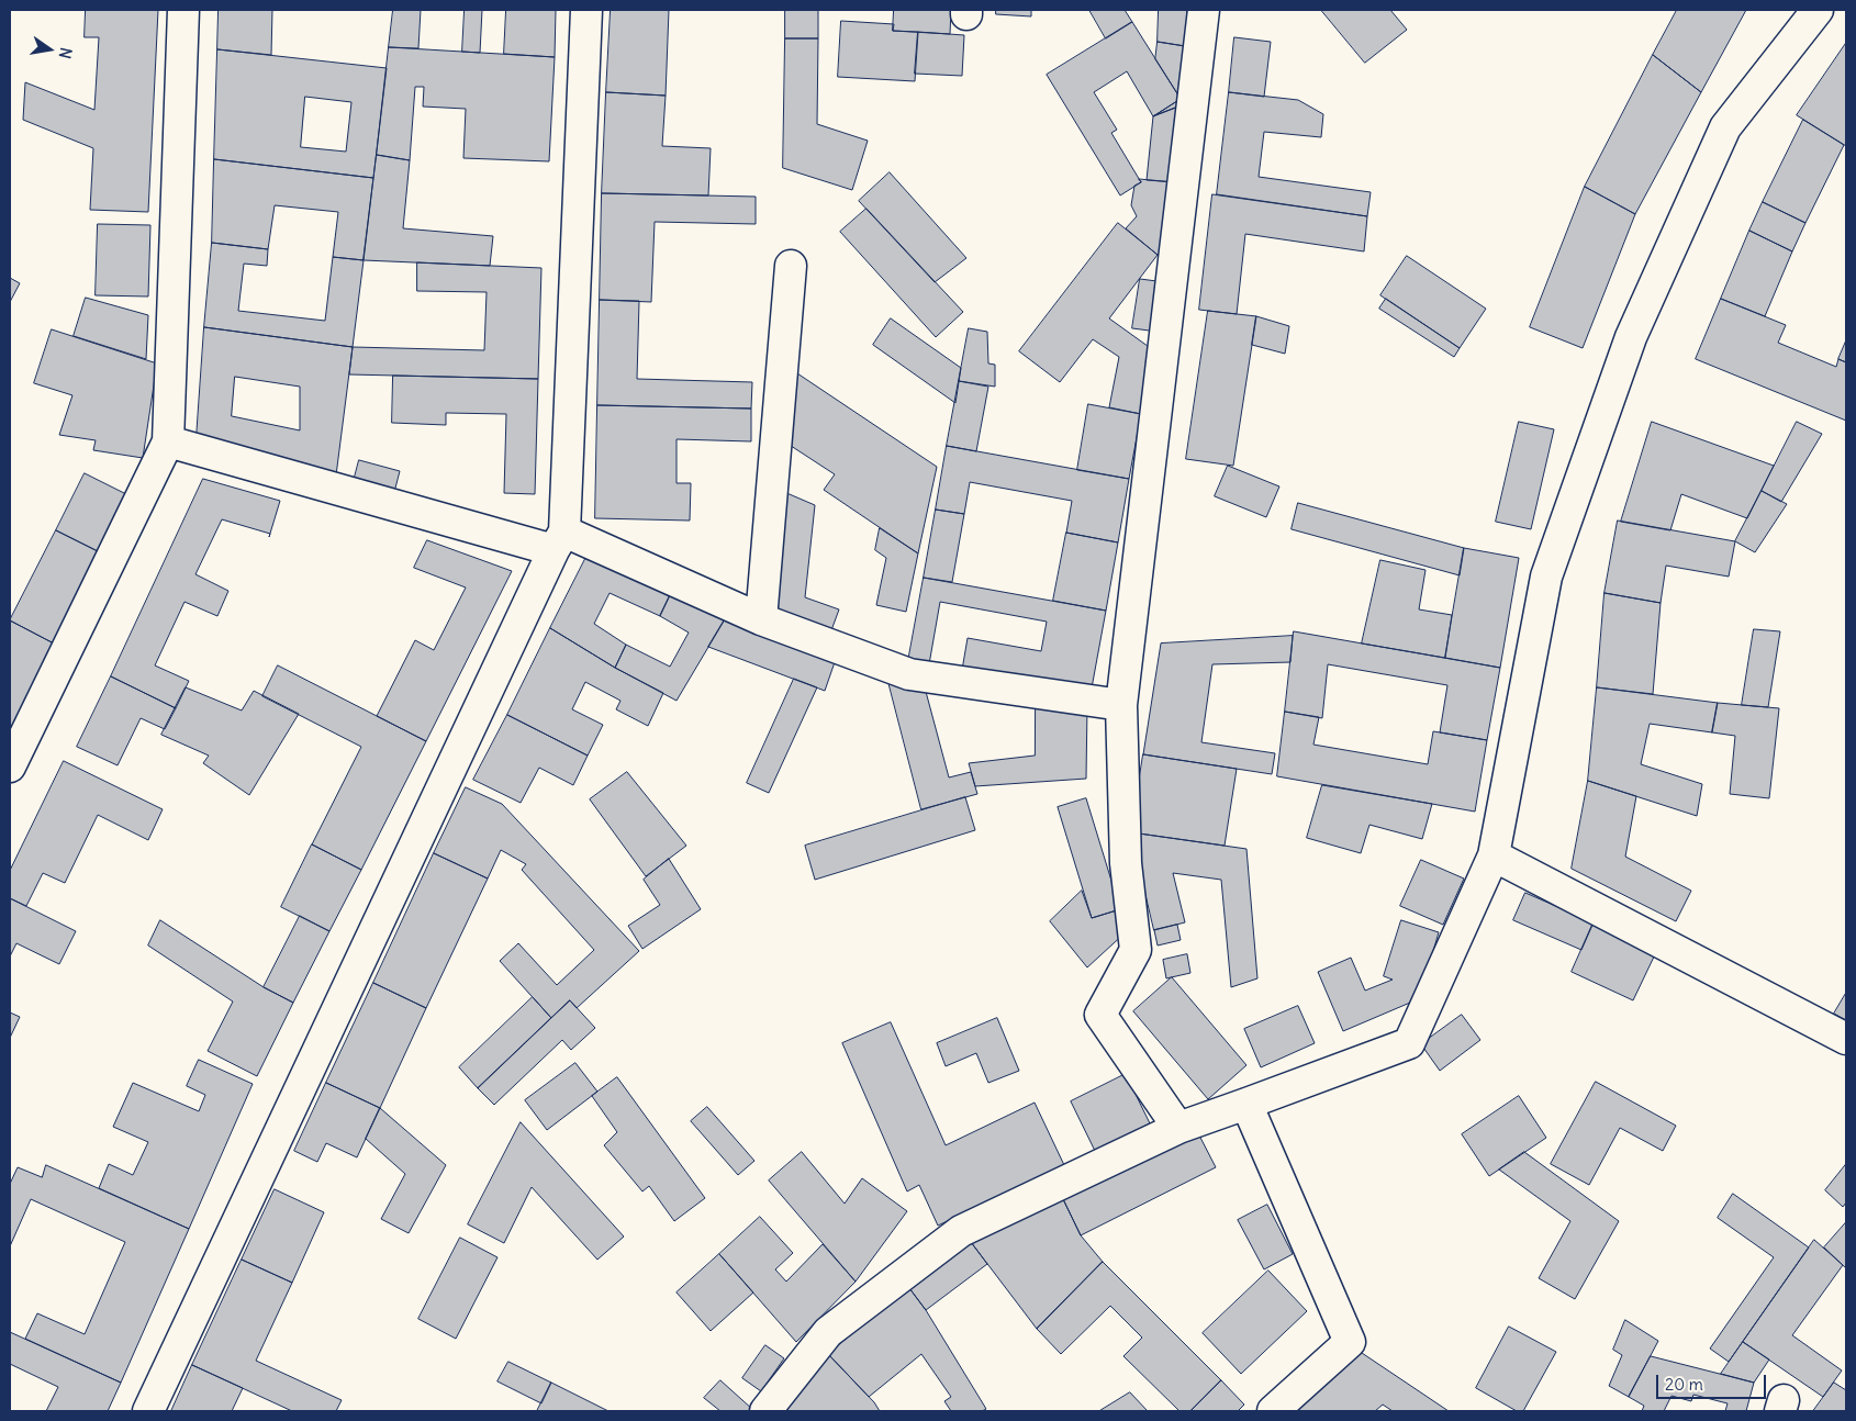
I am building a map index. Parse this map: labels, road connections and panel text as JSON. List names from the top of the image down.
{
  "scale_bar": "20 m",
  "north": "right"
}
